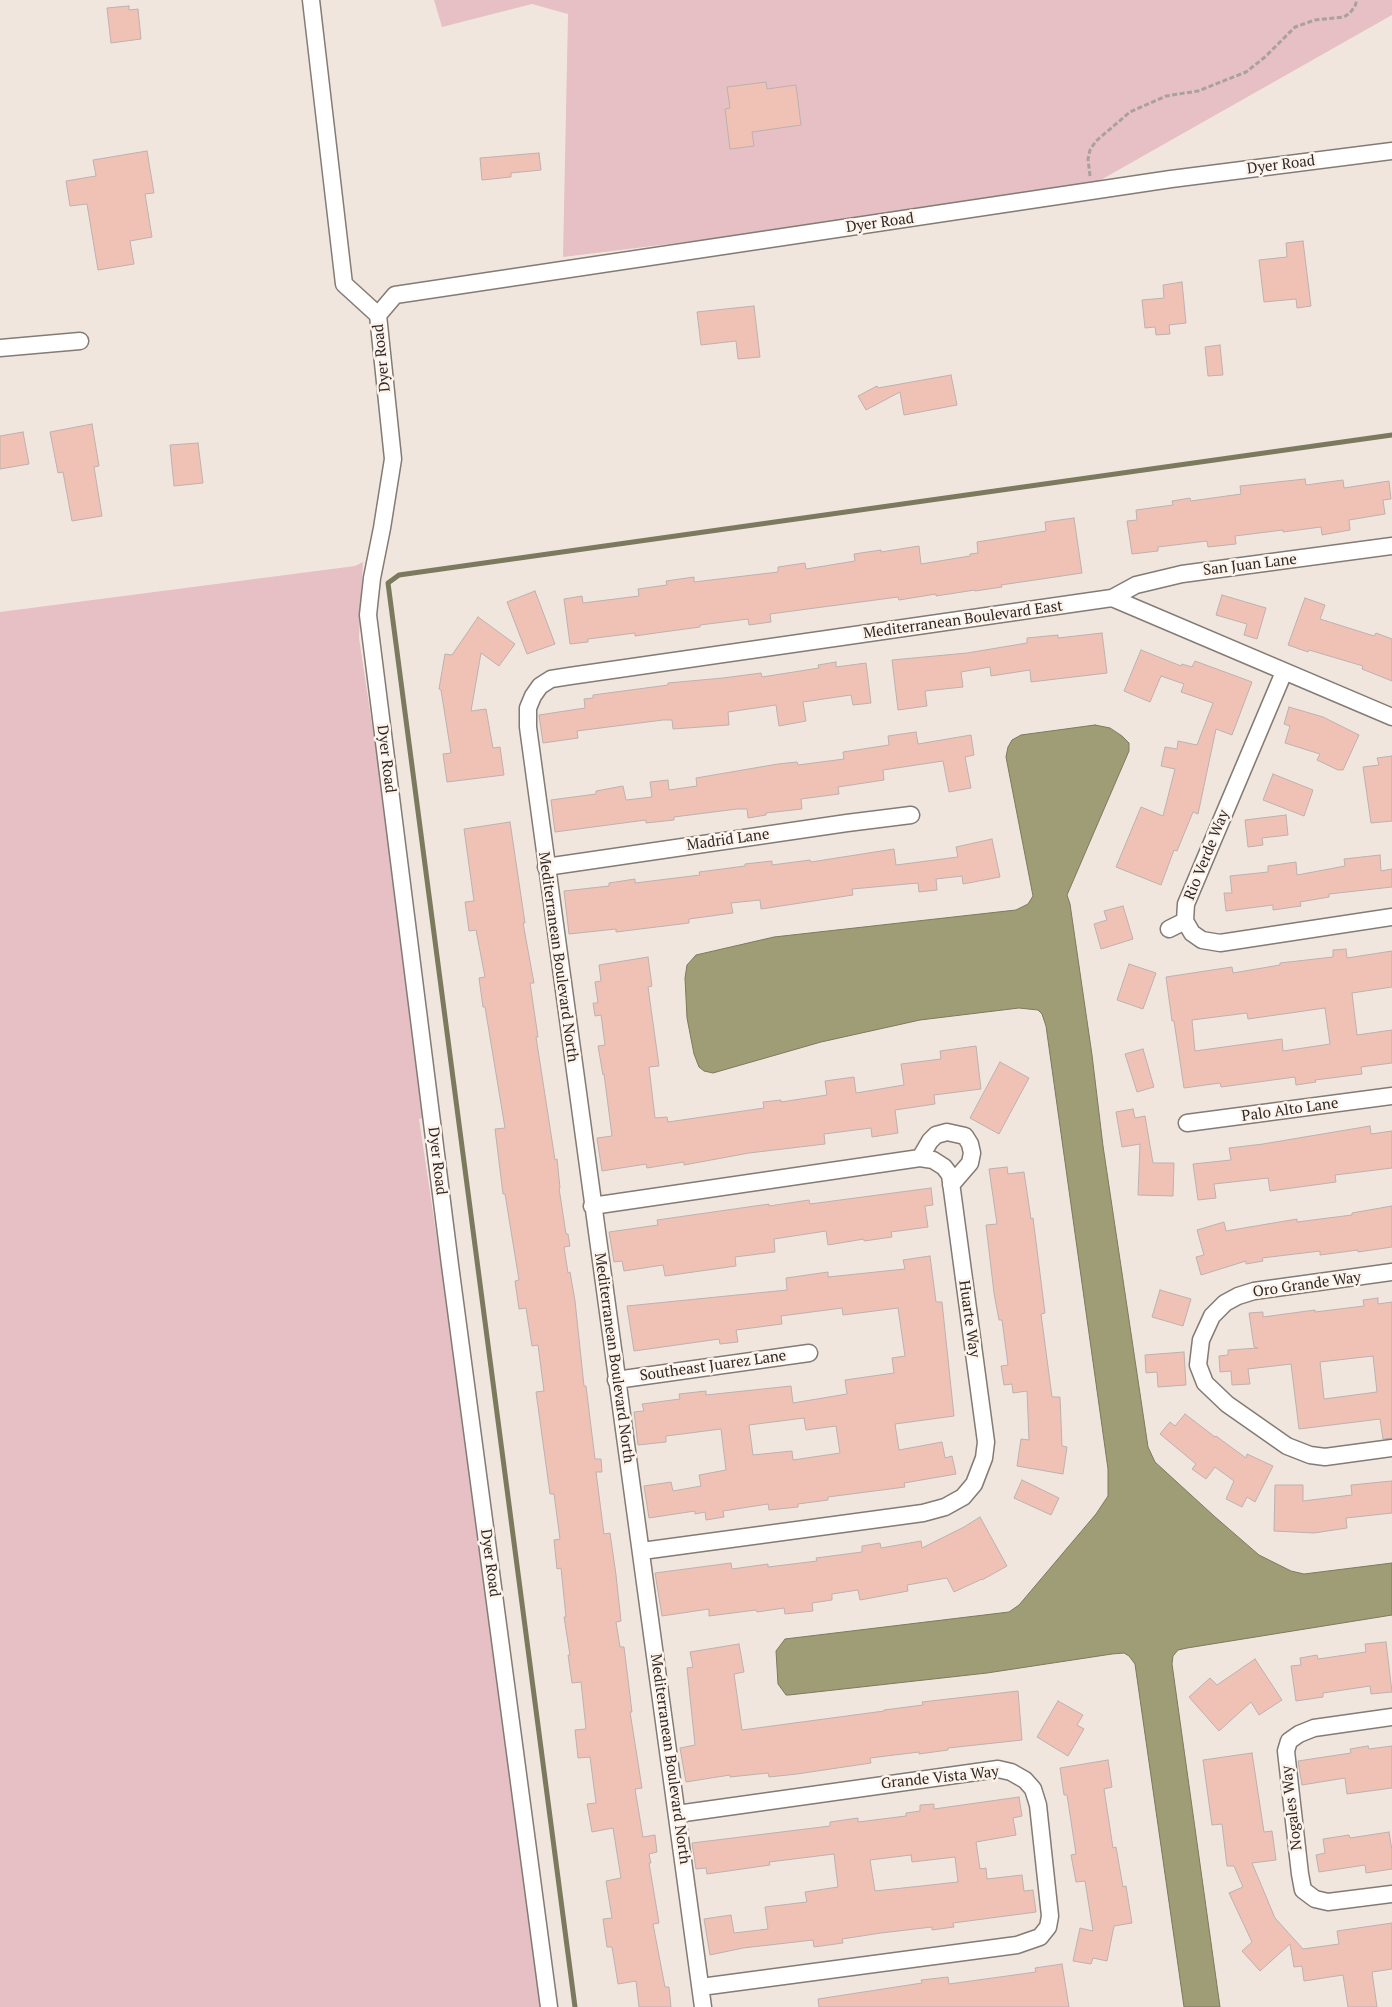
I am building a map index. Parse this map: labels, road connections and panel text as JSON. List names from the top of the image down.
{
  "streets": {
    "street": [
      "Dyer Road",
      "San Juan Lane",
      "Mediterranean Boulevard East",
      "Madrid Lane",
      "Rio Verde Way",
      "Mediterranean Boulevard North",
      "Palo Alto Lane",
      "Oro Grande Way",
      "Huarte Way",
      "Southeast Juarez Lane",
      "Grande Vista Way",
      "Nogales Way"
    ]
  },
  "crossings": [
    ["San Juan Lane", "Mediterranean Boulevard East"],
    ["Mediterranean Boulevard East", "Mediterranean Boulevard North"],
    ["Madrid Lane", "Mediterranean Boulevard North"],
    ["Mediterranean Boulevard North", "Huarte Way"],
    ["Mediterranean Boulevard North", "Southeast Juarez Lane"],
    ["Mediterranean Boulevard North", "Grande Vista Way"]
  ]
}
